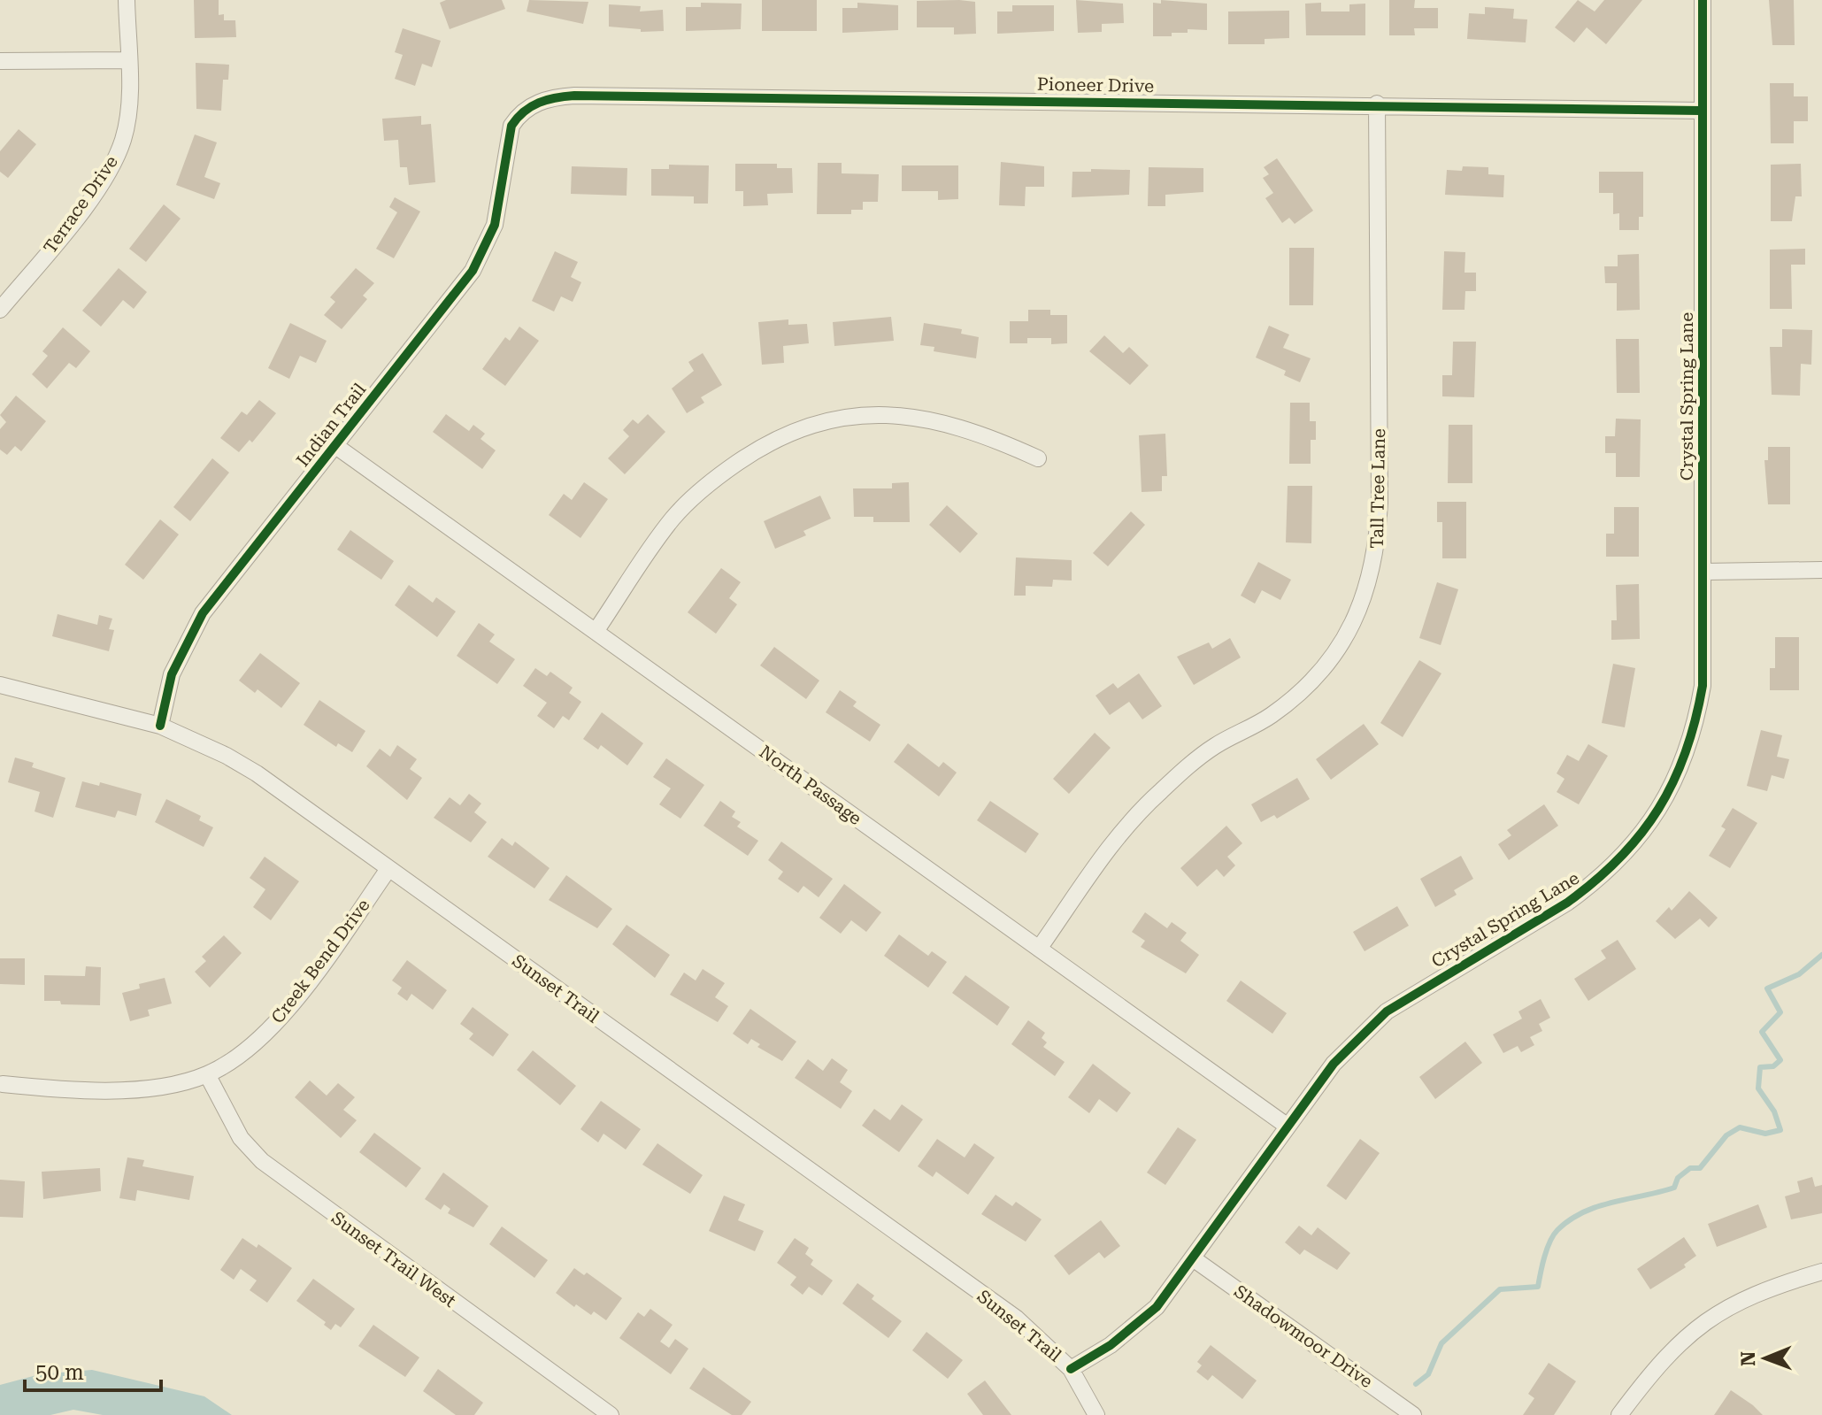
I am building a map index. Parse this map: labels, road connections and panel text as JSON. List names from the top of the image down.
{
  "streets": {
    "street": [
      "Pioneer Drive",
      "Terrace Drive",
      "Crystal Spring Lane",
      "Indian Trail",
      "Tall Tree Lane",
      "North Passage",
      "Creek Bend Drive",
      "Sunset Trail",
      "Sunset Trail West",
      "Shadowmoor Drive"
    ]
  },
  "crossings": [
    ["Pioneer Drive", "Crystal Spring Lane"],
    ["Pioneer Drive", "Indian Trail"],
    ["Pioneer Drive", "Tall Tree Lane"],
    ["Crystal Spring Lane", "North Passage"],
    ["Crystal Spring Lane", "Sunset Trail"],
    ["Crystal Spring Lane", "Shadowmoor Drive"],
    ["Indian Trail", "North Passage"],
    ["Indian Trail", "Sunset Trail"],
    ["Tall Tree Lane", "North Passage"],
    ["Creek Bend Drive", "Sunset Trail"],
    ["Creek Bend Drive", "Sunset Trail West"]
  ],
  "scale_bar": "50 m",
  "north": "left"
}
